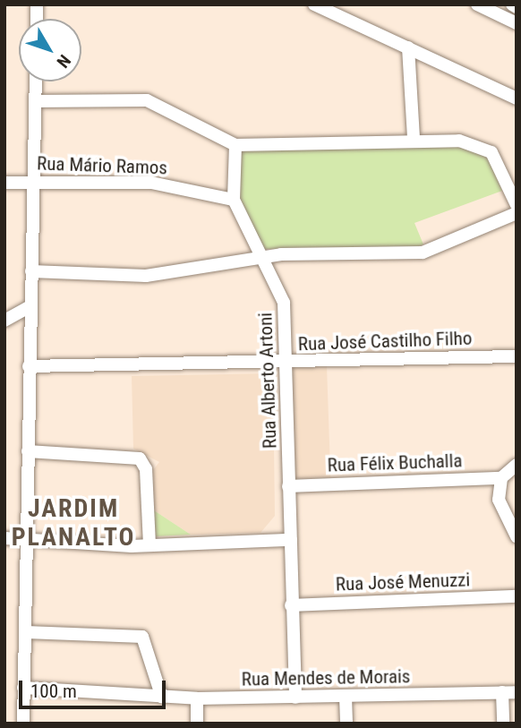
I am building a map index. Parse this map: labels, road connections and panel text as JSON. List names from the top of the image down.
{
  "streets": {
    "street": [
      "Rua Mário Ramos",
      "Rua José Castilho Filho",
      "Rua Alberto Artoni",
      "Rua Félix Buchalla",
      "Rua José Menuzzi",
      "Rua Mendes de Morais"
    ]
  },
  "crossings": [
    ["Rua Mário Ramos", "Rua Alberto Artoni"],
    ["Rua José Castilho Filho", "Rua Alberto Artoni"],
    ["Rua Alberto Artoni", "Rua Félix Buchalla"],
    ["Rua Alberto Artoni", "Rua José Menuzzi"],
    ["Rua Alberto Artoni", "Rua Mendes de Morais"]
  ],
  "districts": ["JARDIM PLANALTO"],
  "scale_bar": "100 m",
  "north": "bottom right"
}
